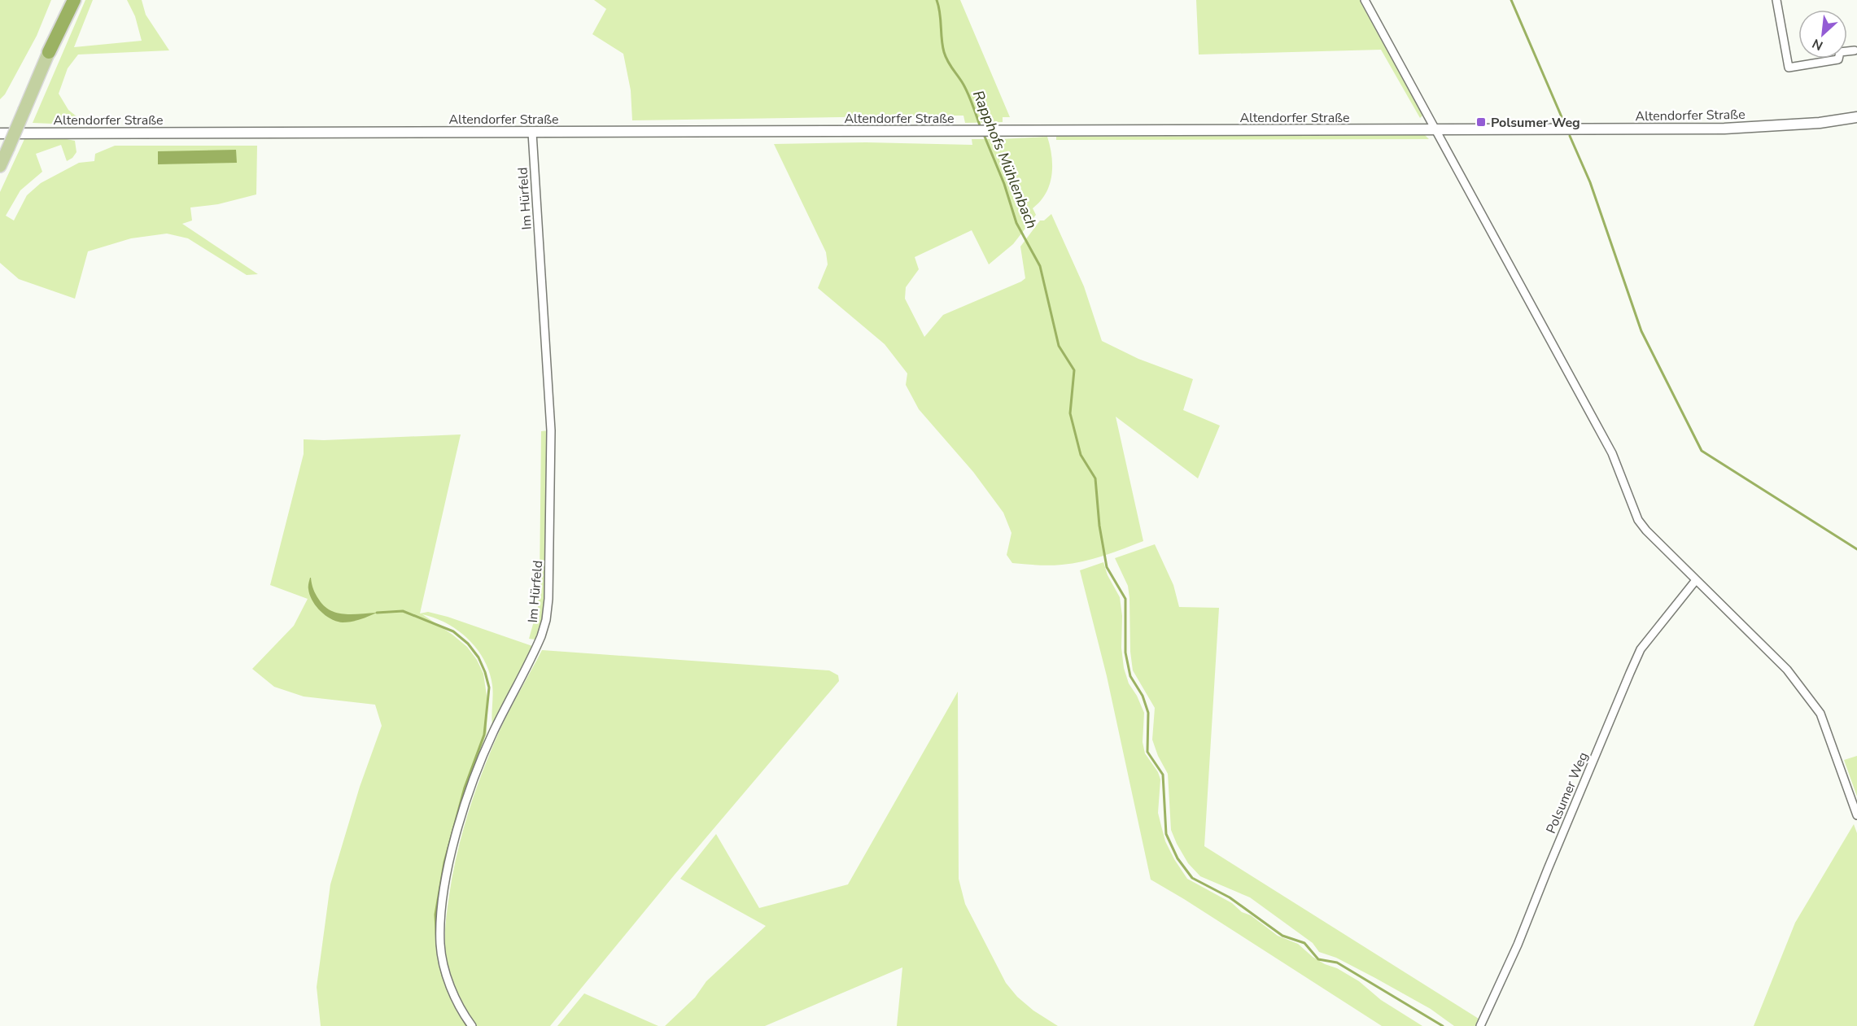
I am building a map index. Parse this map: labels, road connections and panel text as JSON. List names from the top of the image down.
{
  "streets": {
    "street": ["Altendorfer Straße", "Im Hürfeld", "Polsumer Weg"]
  },
  "crossings": [
    ["Altendorfer Straße", "Im Hürfeld"]
  ],
  "water": ["Rapphofs Mühlenbach"],
  "places": {
    "transit": ["Polsumer Weg"]
  },
  "north": "bottom left"
}
